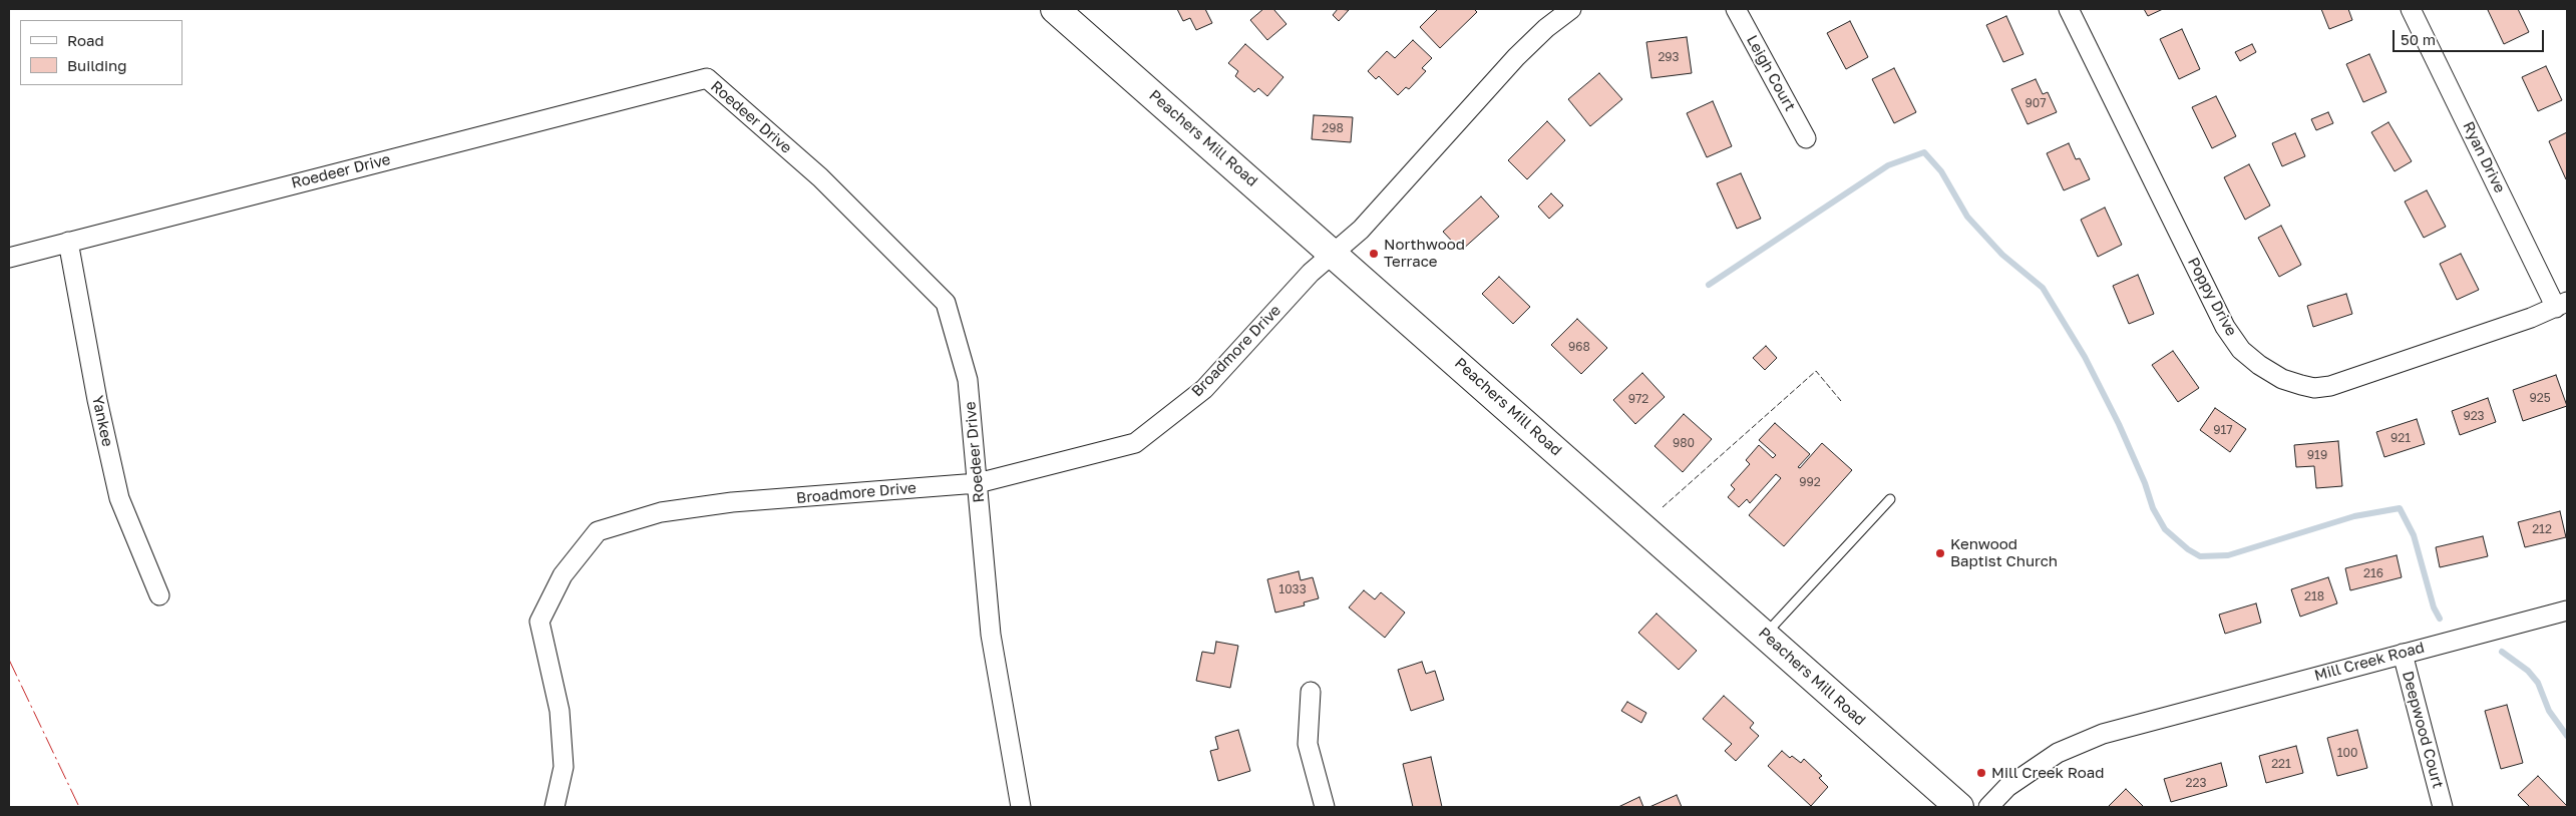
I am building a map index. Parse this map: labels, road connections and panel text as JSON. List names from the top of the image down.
{
  "streets": {
    "main road": ["Peachers Mill Road"],
    "street": [
      "Leigh Court",
      "Roedeer Drive",
      "Ryan Drive",
      "Poppy Drive",
      "Broadmore Drive",
      "Yankee",
      "Mill Creek Road",
      "Deepwood Court"
    ]
  },
  "crossings": [
    ["Roedeer Drive", "Broadmore Drive"],
    ["Roedeer Drive", "Yankee"],
    ["Peachers Mill Road", "Broadmore Drive"],
    ["Ryan Drive", "Poppy Drive"],
    ["Mill Creek Road", "Deepwood Court"]
  ],
  "places": ["Northwood Terrace", "Kenwood Baptist Church", "Mill Creek Road"],
  "house_numbers": [
    "293",
    "907",
    "298",
    "968",
    "925",
    "972",
    "923",
    "917",
    "921",
    "980",
    "919",
    "992",
    "212",
    "216",
    "1033",
    "218",
    "100",
    "221",
    "223"
  ],
  "legend": ["Road", "Building"],
  "scale_bar": "50 m"
}
